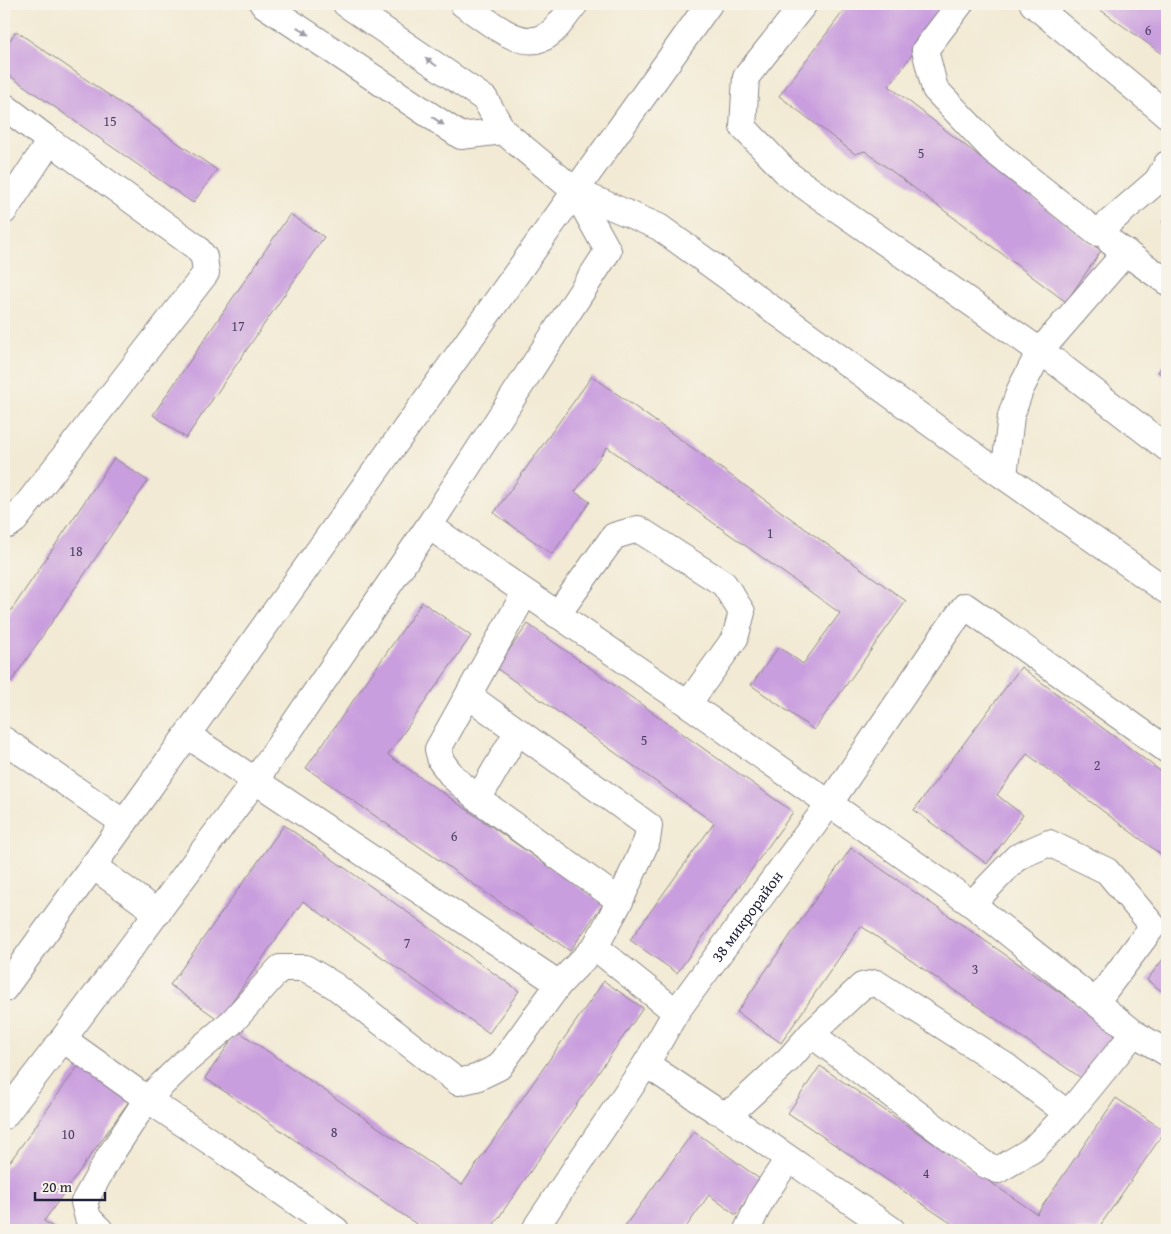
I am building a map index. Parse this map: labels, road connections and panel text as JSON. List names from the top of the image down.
{
  "streets": {
    "street": ["38 микрорайон"]
  },
  "house_numbers": [
    "6",
    "15",
    "5",
    "17",
    "1",
    "18",
    "5",
    "2",
    "6",
    "7",
    "3",
    "8",
    "10",
    "4"
  ],
  "scale_bar": "20 m"
}
